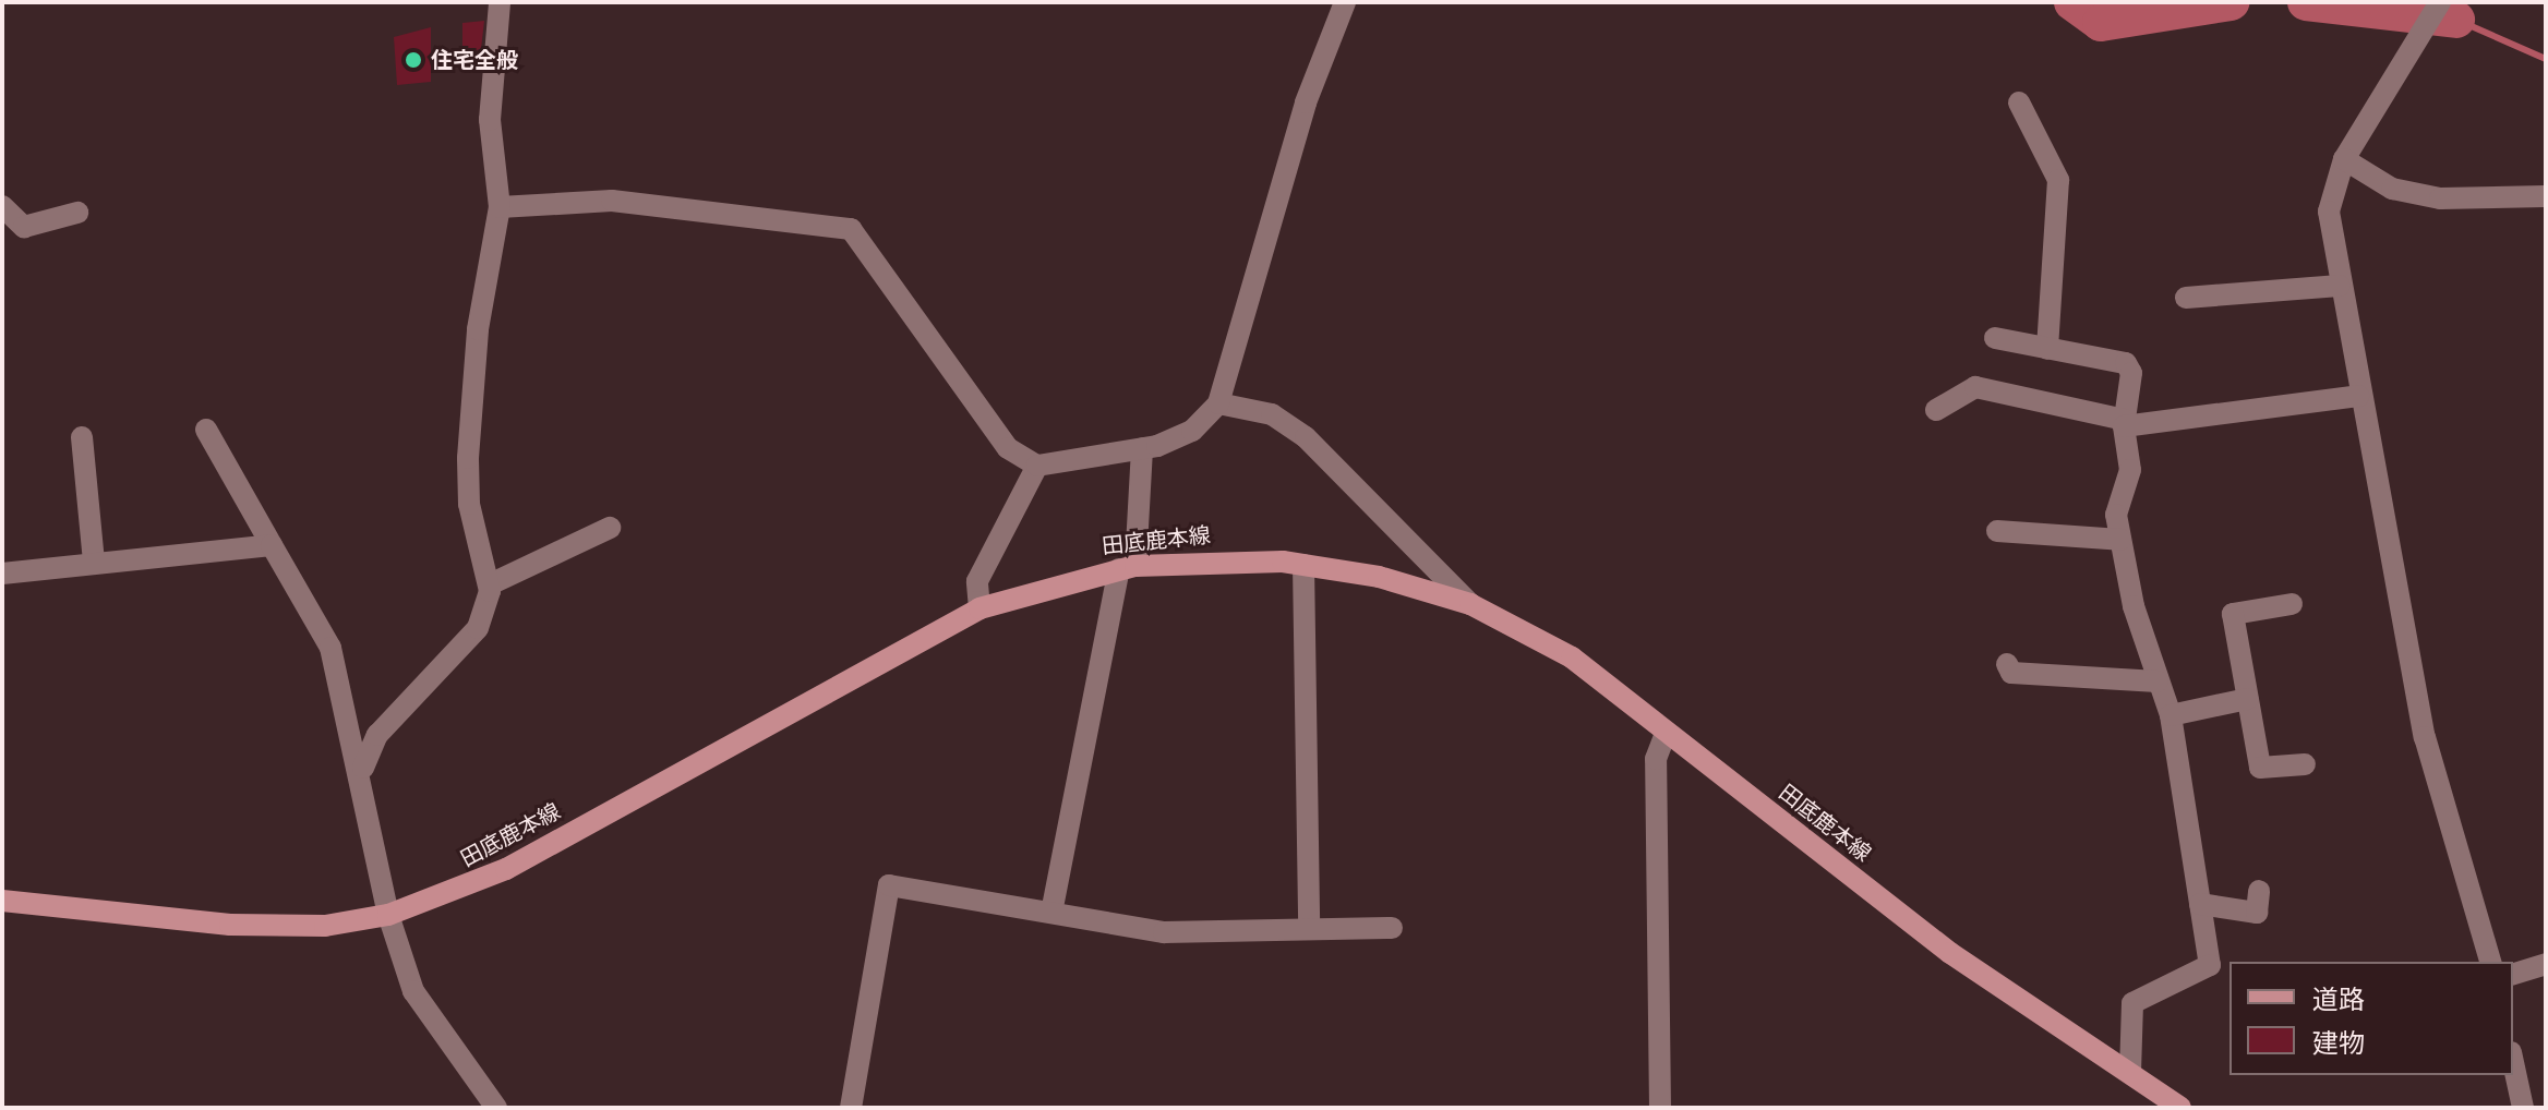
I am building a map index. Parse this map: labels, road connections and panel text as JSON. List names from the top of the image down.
{
  "streets": {
    "main road": ["田底鹿本線"]
  },
  "places": ["住宅全般"],
  "legend": ["道路", "建物"]
}
